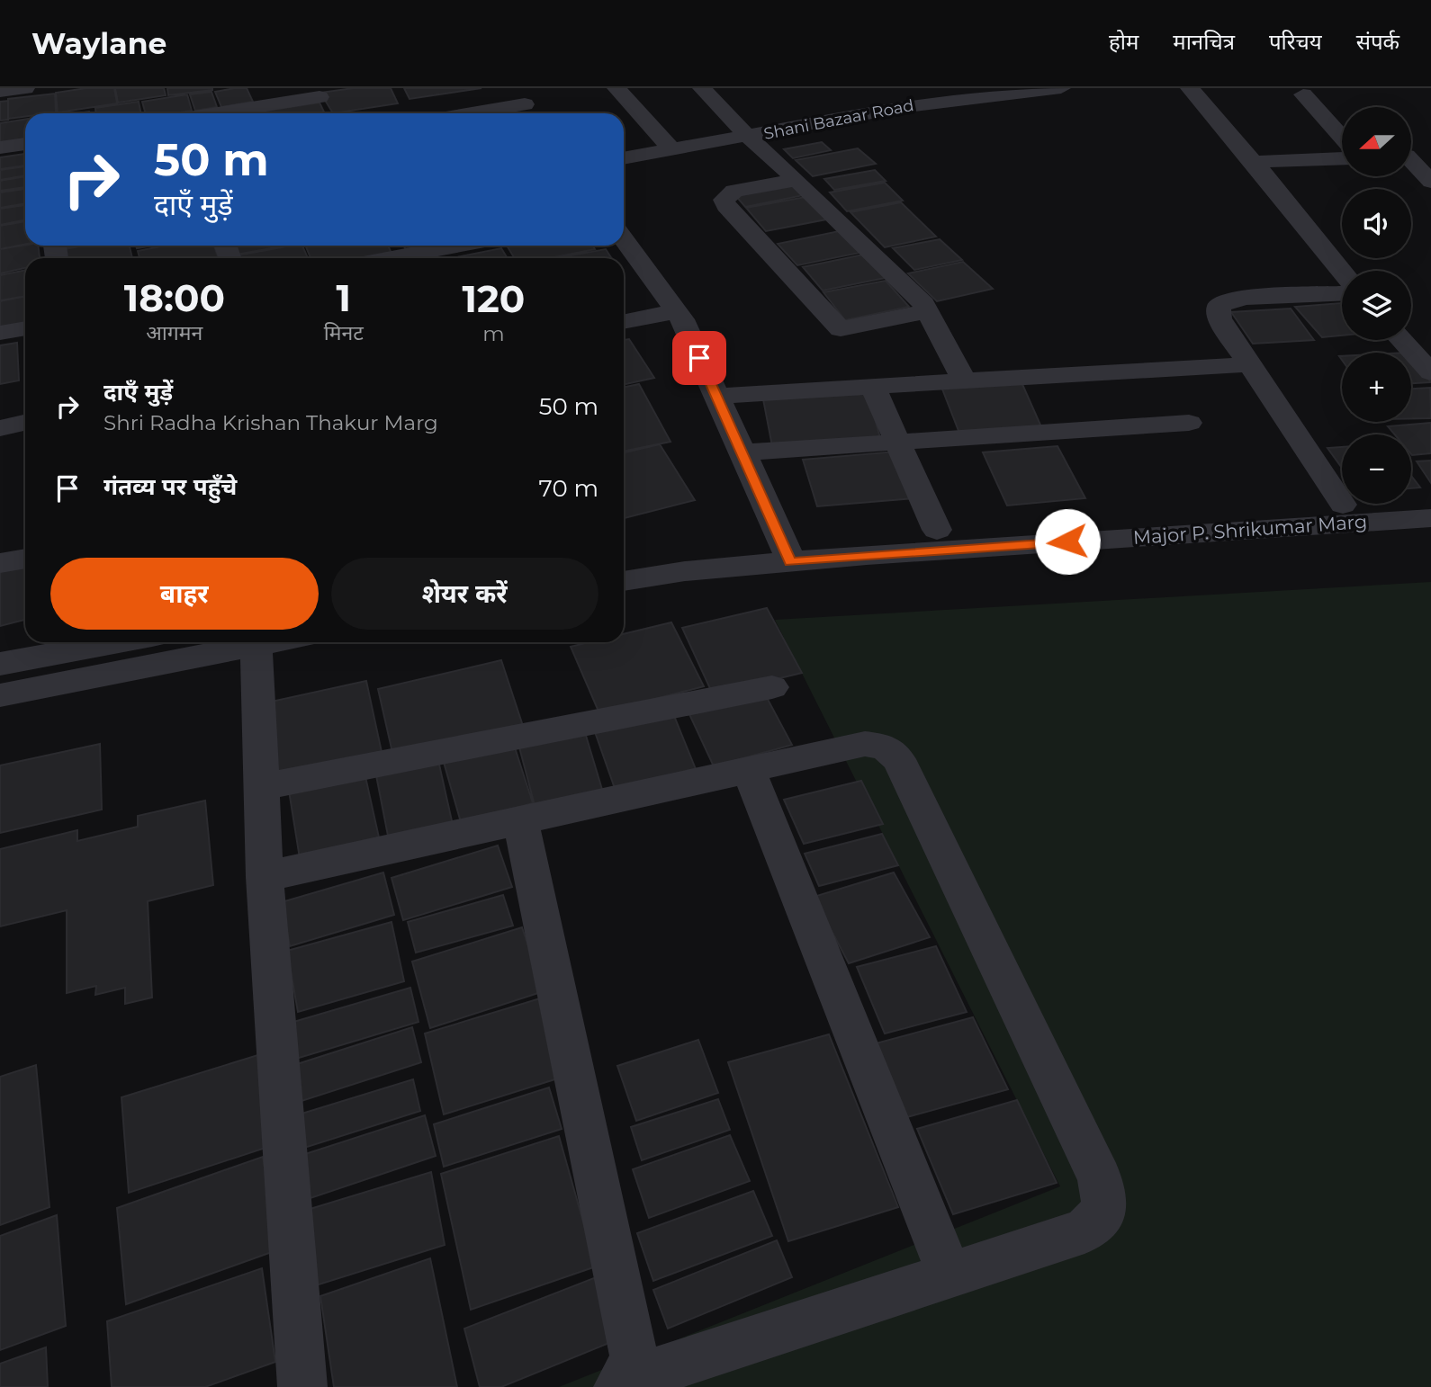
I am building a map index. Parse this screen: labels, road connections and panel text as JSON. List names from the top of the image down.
{
  "streets": {
    "street": ["Shani Bazaar Road", "Major P. Shrikumar Marg"]
  },
  "north": "left",
  "page": {
    "header": "Waylane",
    "nav": [
      "होम",
      "मानचित्र",
      "परिचय",
      "संपर्क"
    ],
    "map_buttons": ["+", "−"],
    "turn": ["50 m", "दाएँ मुड़ें"],
    "eta": [
      "18:00",
      "आगमन",
      "1",
      "मिनट",
      "120",
      "m"
    ],
    "list": [
      {
        "name": "दाएँ मुड़ें",
        "note": "Shri Radha Krishan Thakur Marg",
        "value": "50 m"
      },
      {
        "name": "गंतव्य पर पहुँचे",
        "value": "70 m"
      }
    ],
    "buttons": ["बाहर", "शेयर करें"]
  }
}
